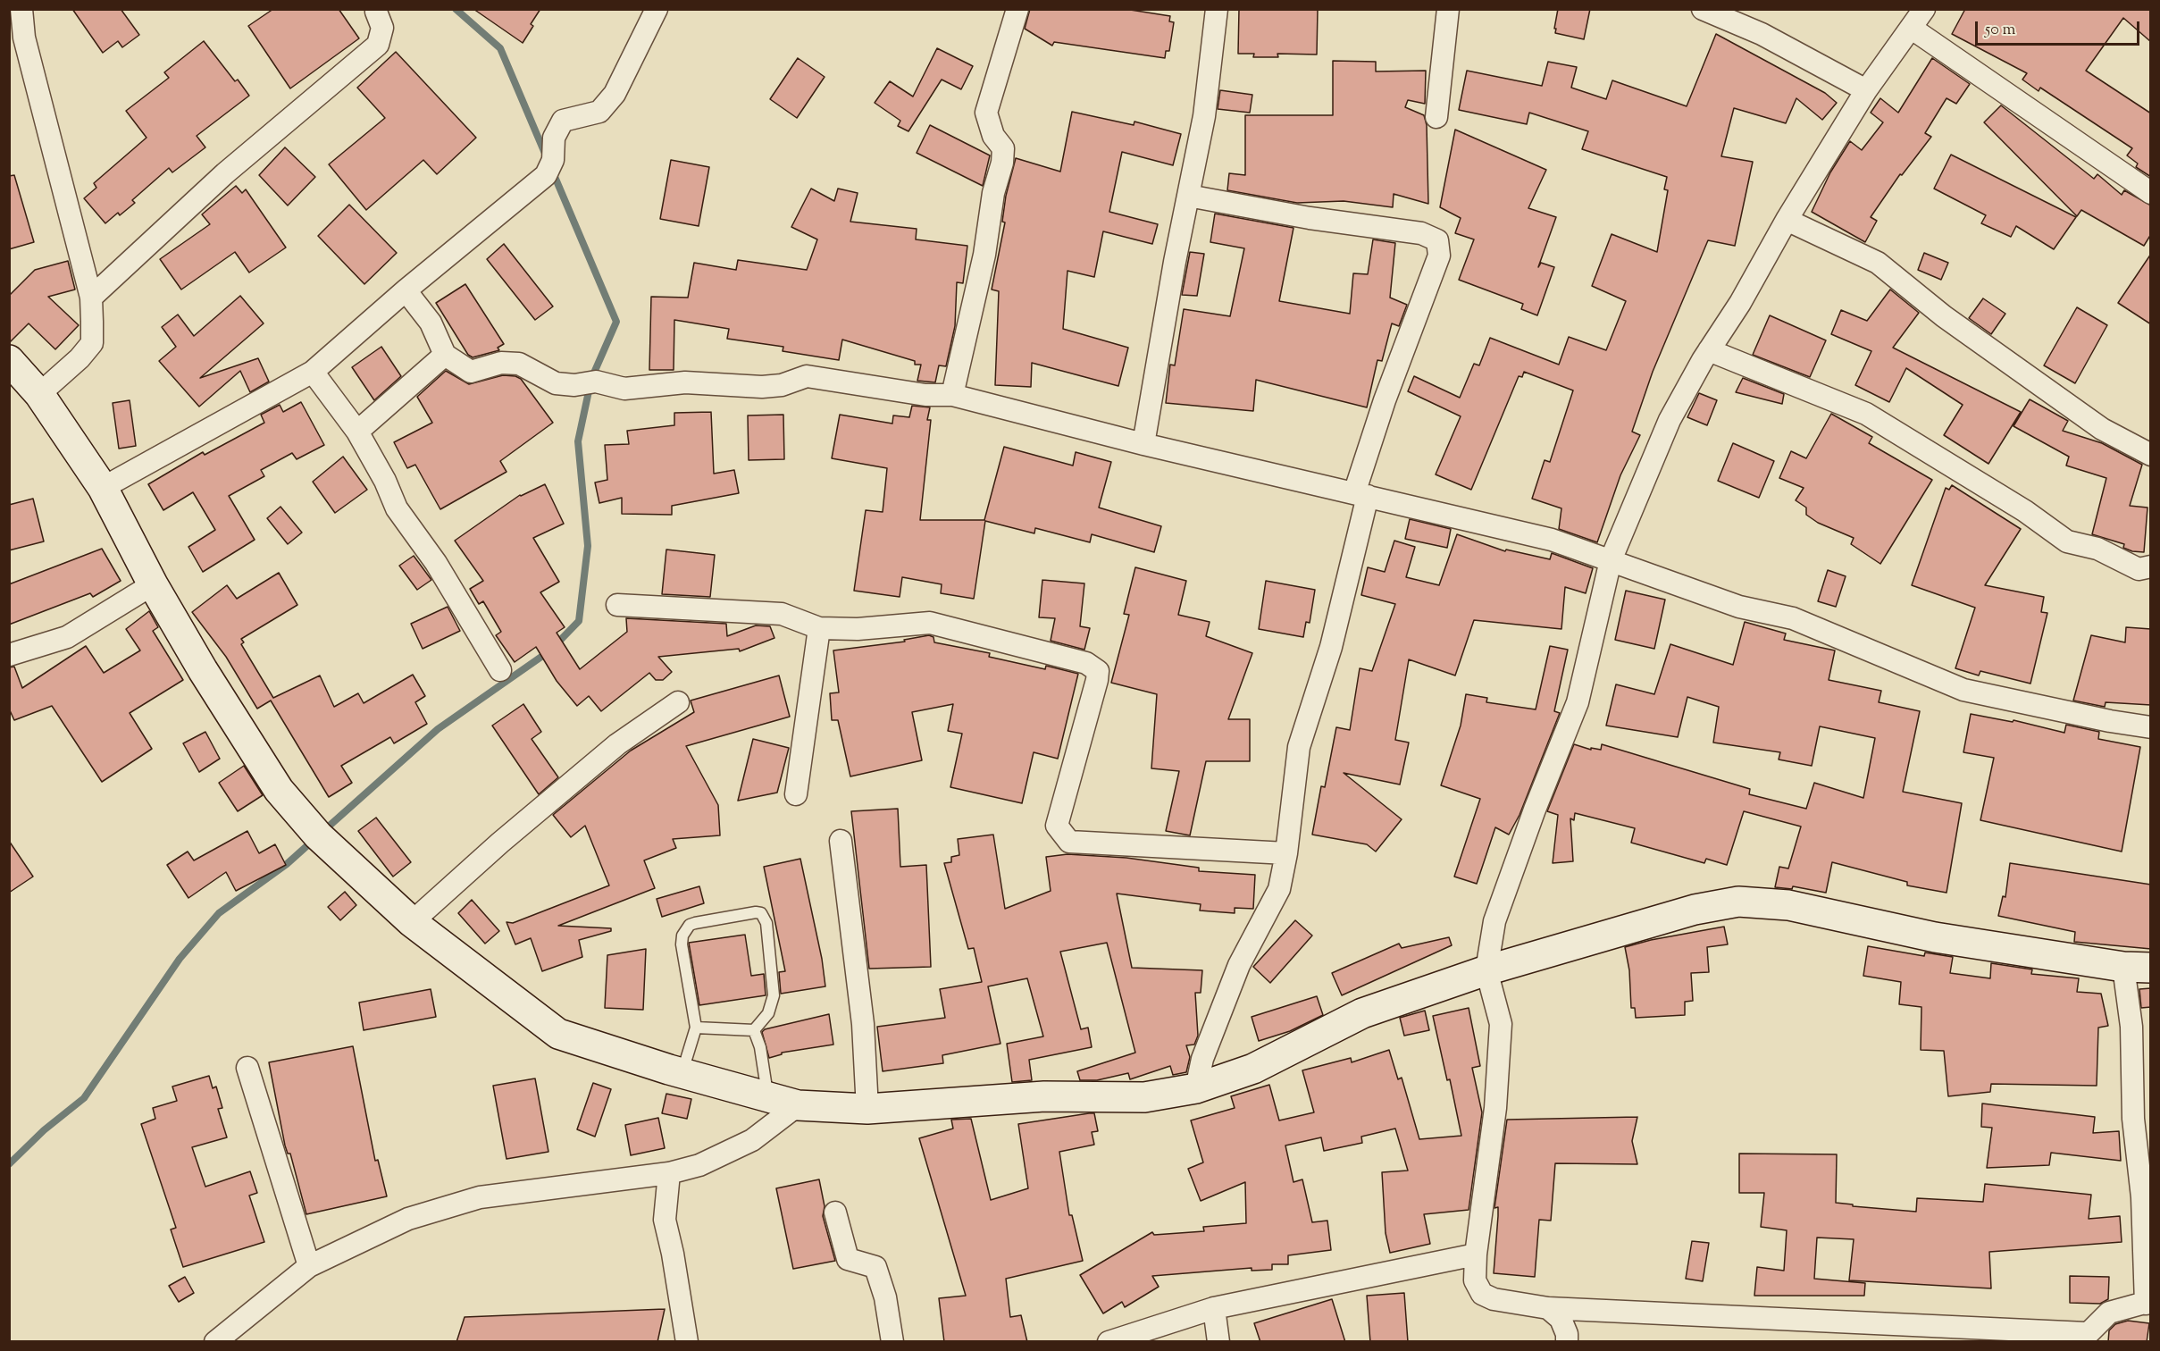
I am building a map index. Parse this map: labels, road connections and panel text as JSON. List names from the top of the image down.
{
  "scale_bar": "50 m"
}
